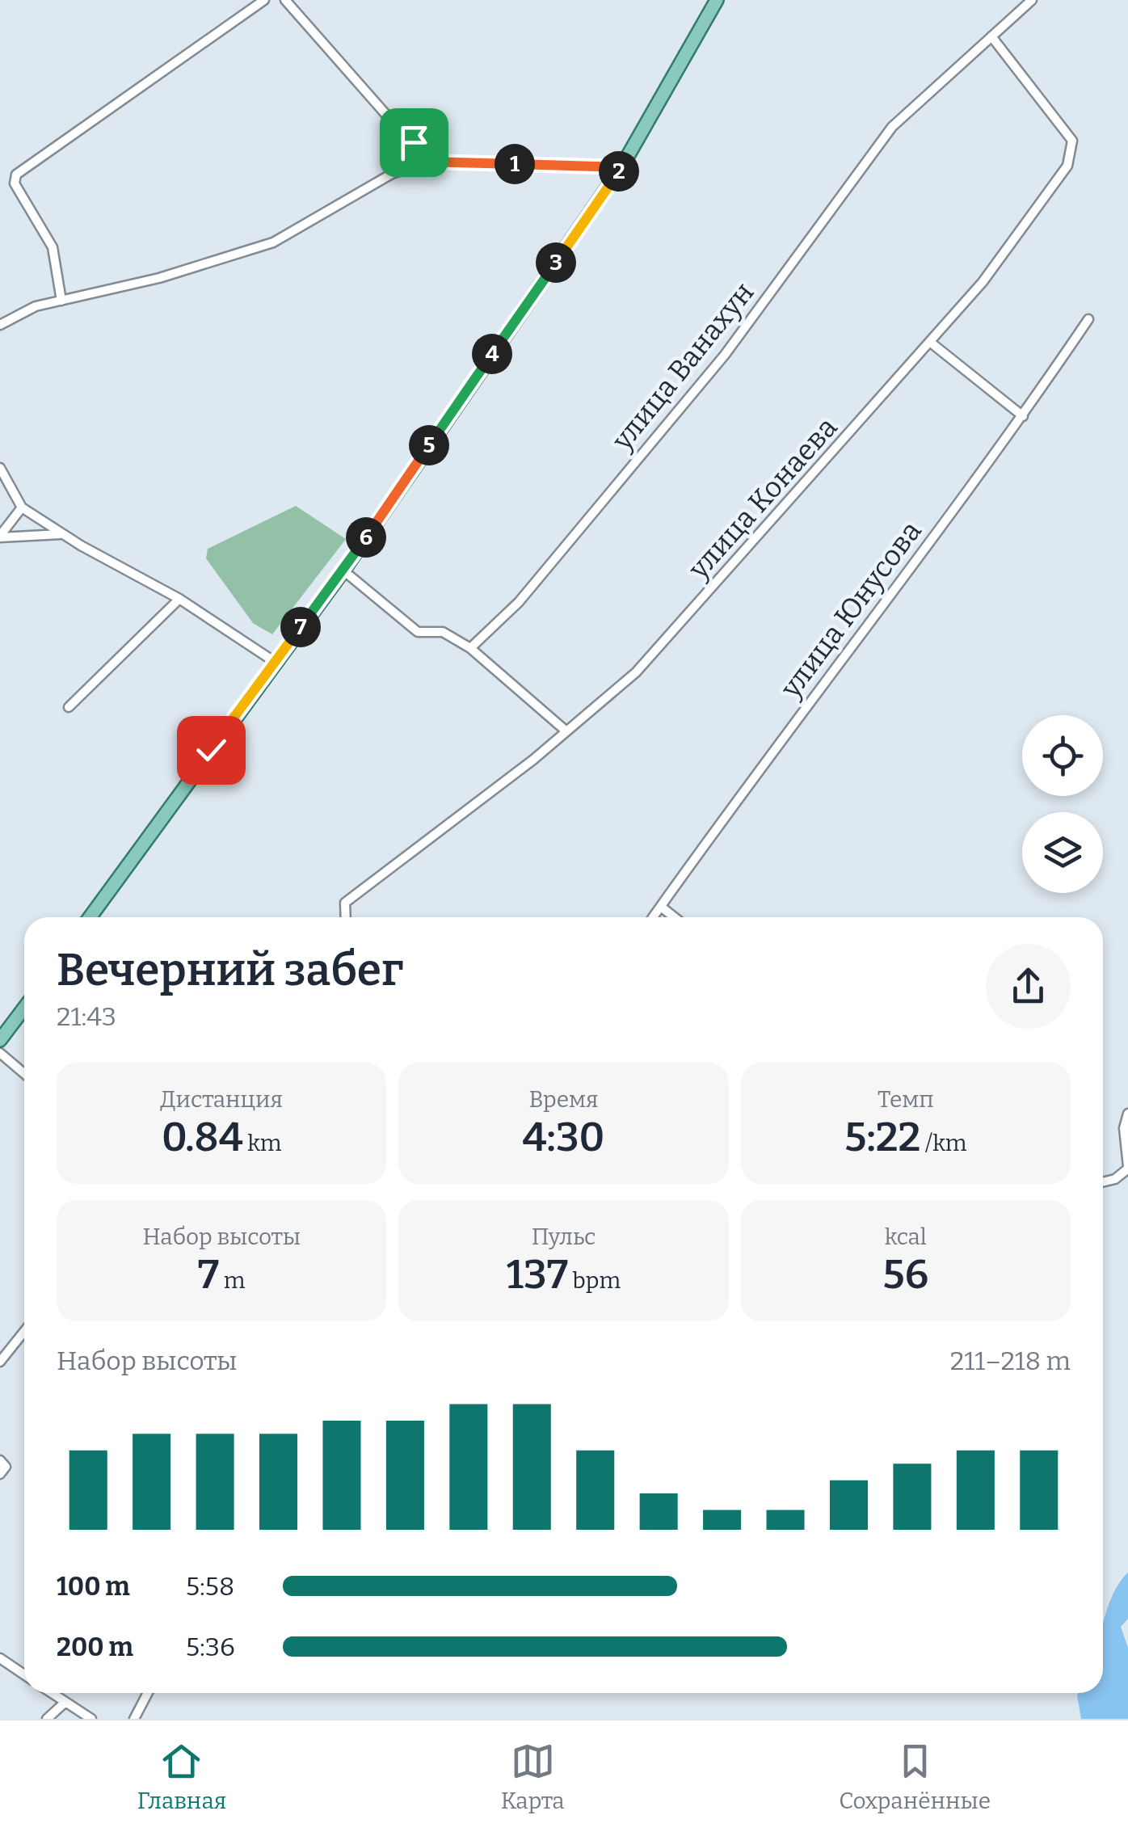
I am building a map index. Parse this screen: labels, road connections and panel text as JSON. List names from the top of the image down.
{
  "streets": {
    "street": ["улица Ванахун", "улица Конаева", "улица Юнусова"]
  },
  "crossings": [
    ["улица Ванахун", "улица Конаева"]
  ],
  "page": {
    "pins": [
      "1",
      "2",
      "3",
      "4",
      "5",
      "6",
      "7"
    ],
    "heading": ["Вечерний забег", "21:43"],
    "stats": [
      ["Дистанция", "0.84 km"],
      ["Время", "4:30"],
      ["Темп", "5:22 /km"],
      ["Набор высоты", "7 m"],
      ["Пульс", "137 bpm"],
      ["kcal", "56"]
    ],
    "chart": ["Набор высоты", "211–218 m"],
    "list": [
      {
        "name": "100 m",
        "note": "5:58"
      },
      {
        "name": "200 m",
        "note": "5:36"
      }
    ],
    "tabs": ["Главная", "Карта", "Сохранённые"]
  }
}
